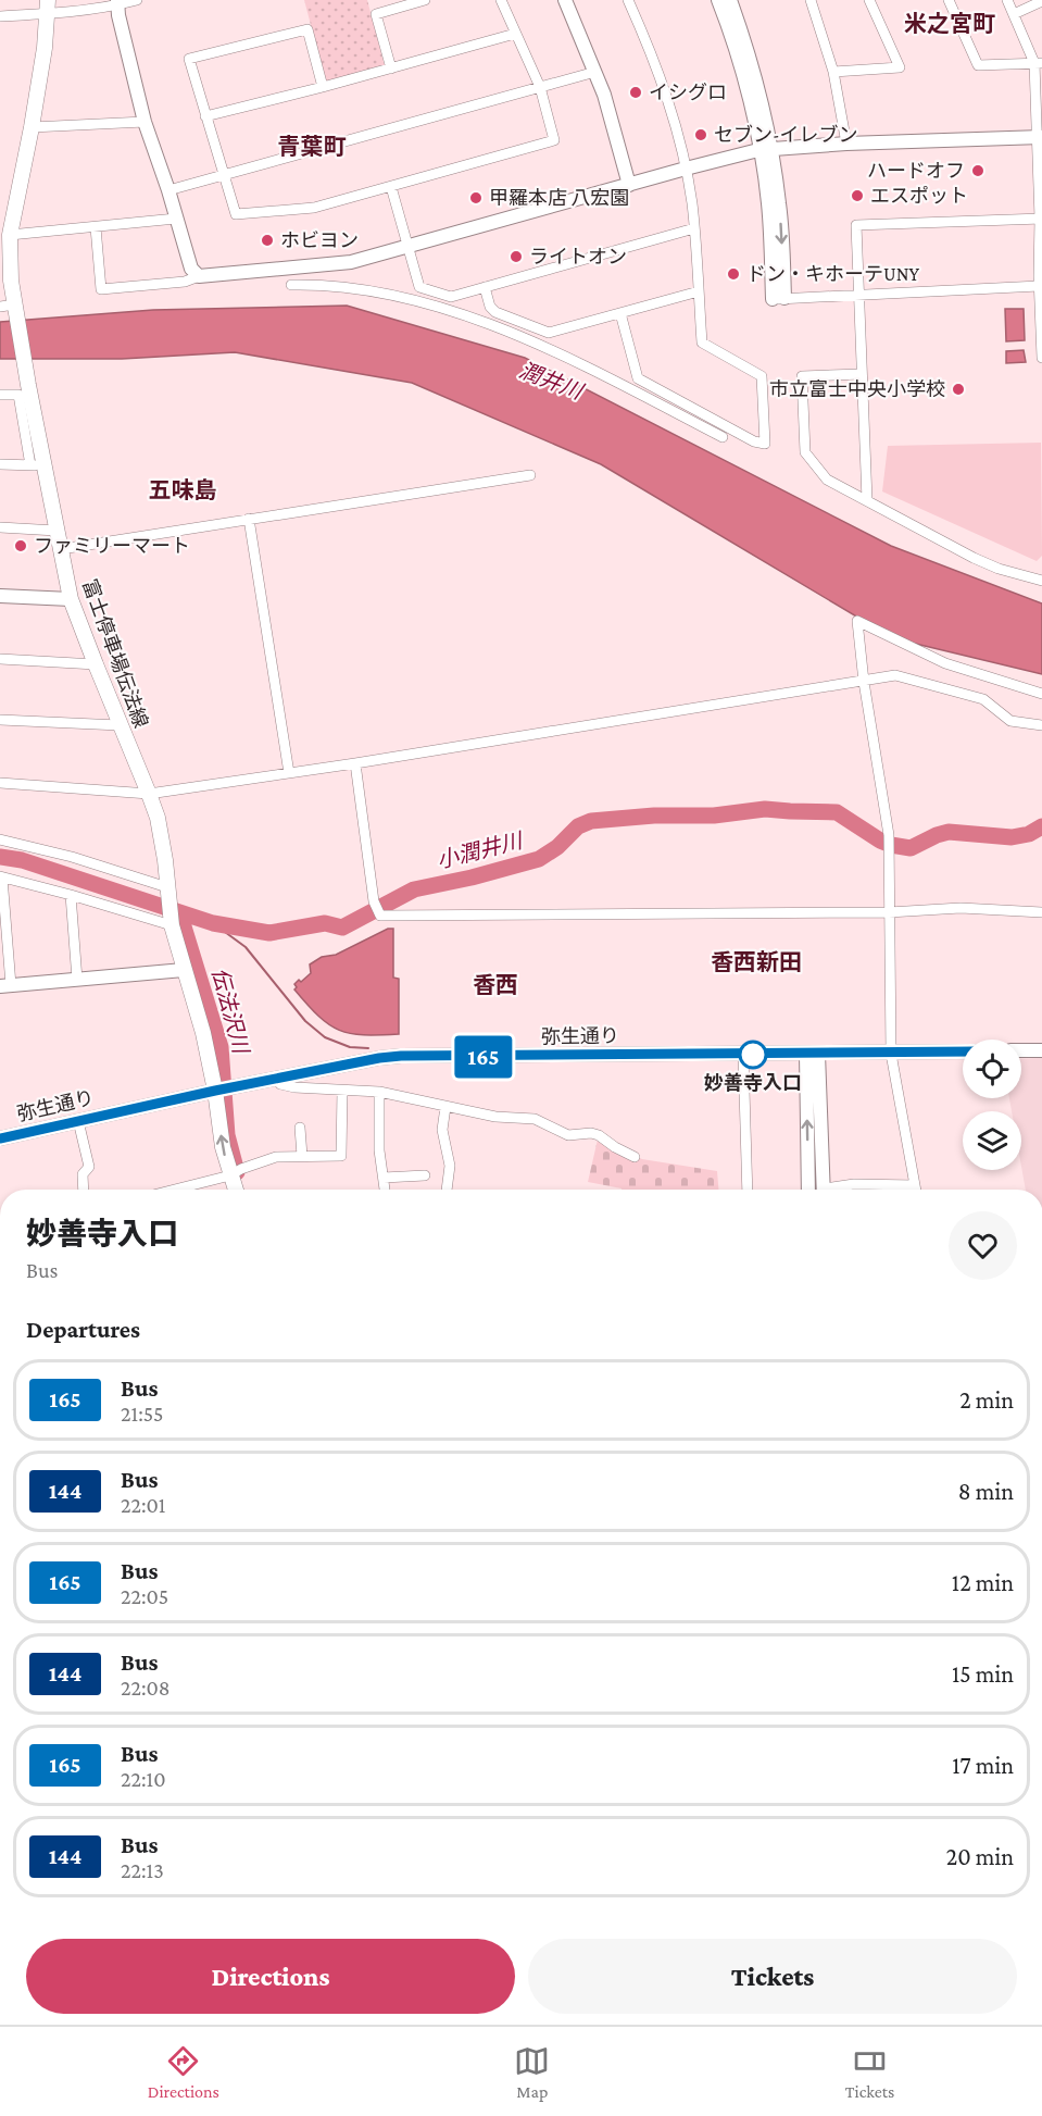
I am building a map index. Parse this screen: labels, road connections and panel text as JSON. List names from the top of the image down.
{
  "streets": {
    "main road": ["富士停車場伝法線"],
    "street": ["弥生通り"]
  },
  "crossings": [
    ["富士停車場伝法線", "弥生通り"]
  ],
  "districts": [
    "米之宮町",
    "青葉町",
    "五味島",
    "香西新田",
    "香西"
  ],
  "water": ["潤井川", "小潤井川", "伝法沢川"],
  "places": [
    "イシグロ",
    "セブン-イレブン",
    "ハードオフ",
    "エスポット",
    "甲羅本店 八宏園",
    "ホビヨン",
    "ライトオン",
    "ドン・キホーテUNY",
    "市立富士中央小学校",
    "ファミリーマート",
    "妙善寺入口"
  ],
  "lines": ["bus line 165"],
  "page": {
    "on_map": "165",
    "heading": [
      ["妙善寺入口", "Bus"],
      "Departures"
    ],
    "list": [
      {
        "mark": "165",
        "name": "Bus",
        "note": "21:55",
        "value": "2 min"
      },
      {
        "mark": "144",
        "name": "Bus",
        "note": "22:01",
        "value": "8 min"
      },
      {
        "mark": "165",
        "name": "Bus",
        "note": "22:05",
        "value": "12 min"
      },
      {
        "mark": "144",
        "name": "Bus",
        "note": "22:08",
        "value": "15 min"
      },
      {
        "mark": "165",
        "name": "Bus",
        "note": "22:10",
        "value": "17 min"
      },
      {
        "mark": "144",
        "name": "Bus",
        "note": "22:13",
        "value": "20 min"
      }
    ],
    "buttons": ["Directions", "Tickets"],
    "tabs": ["Directions", "Map", "Tickets"]
  }
}
